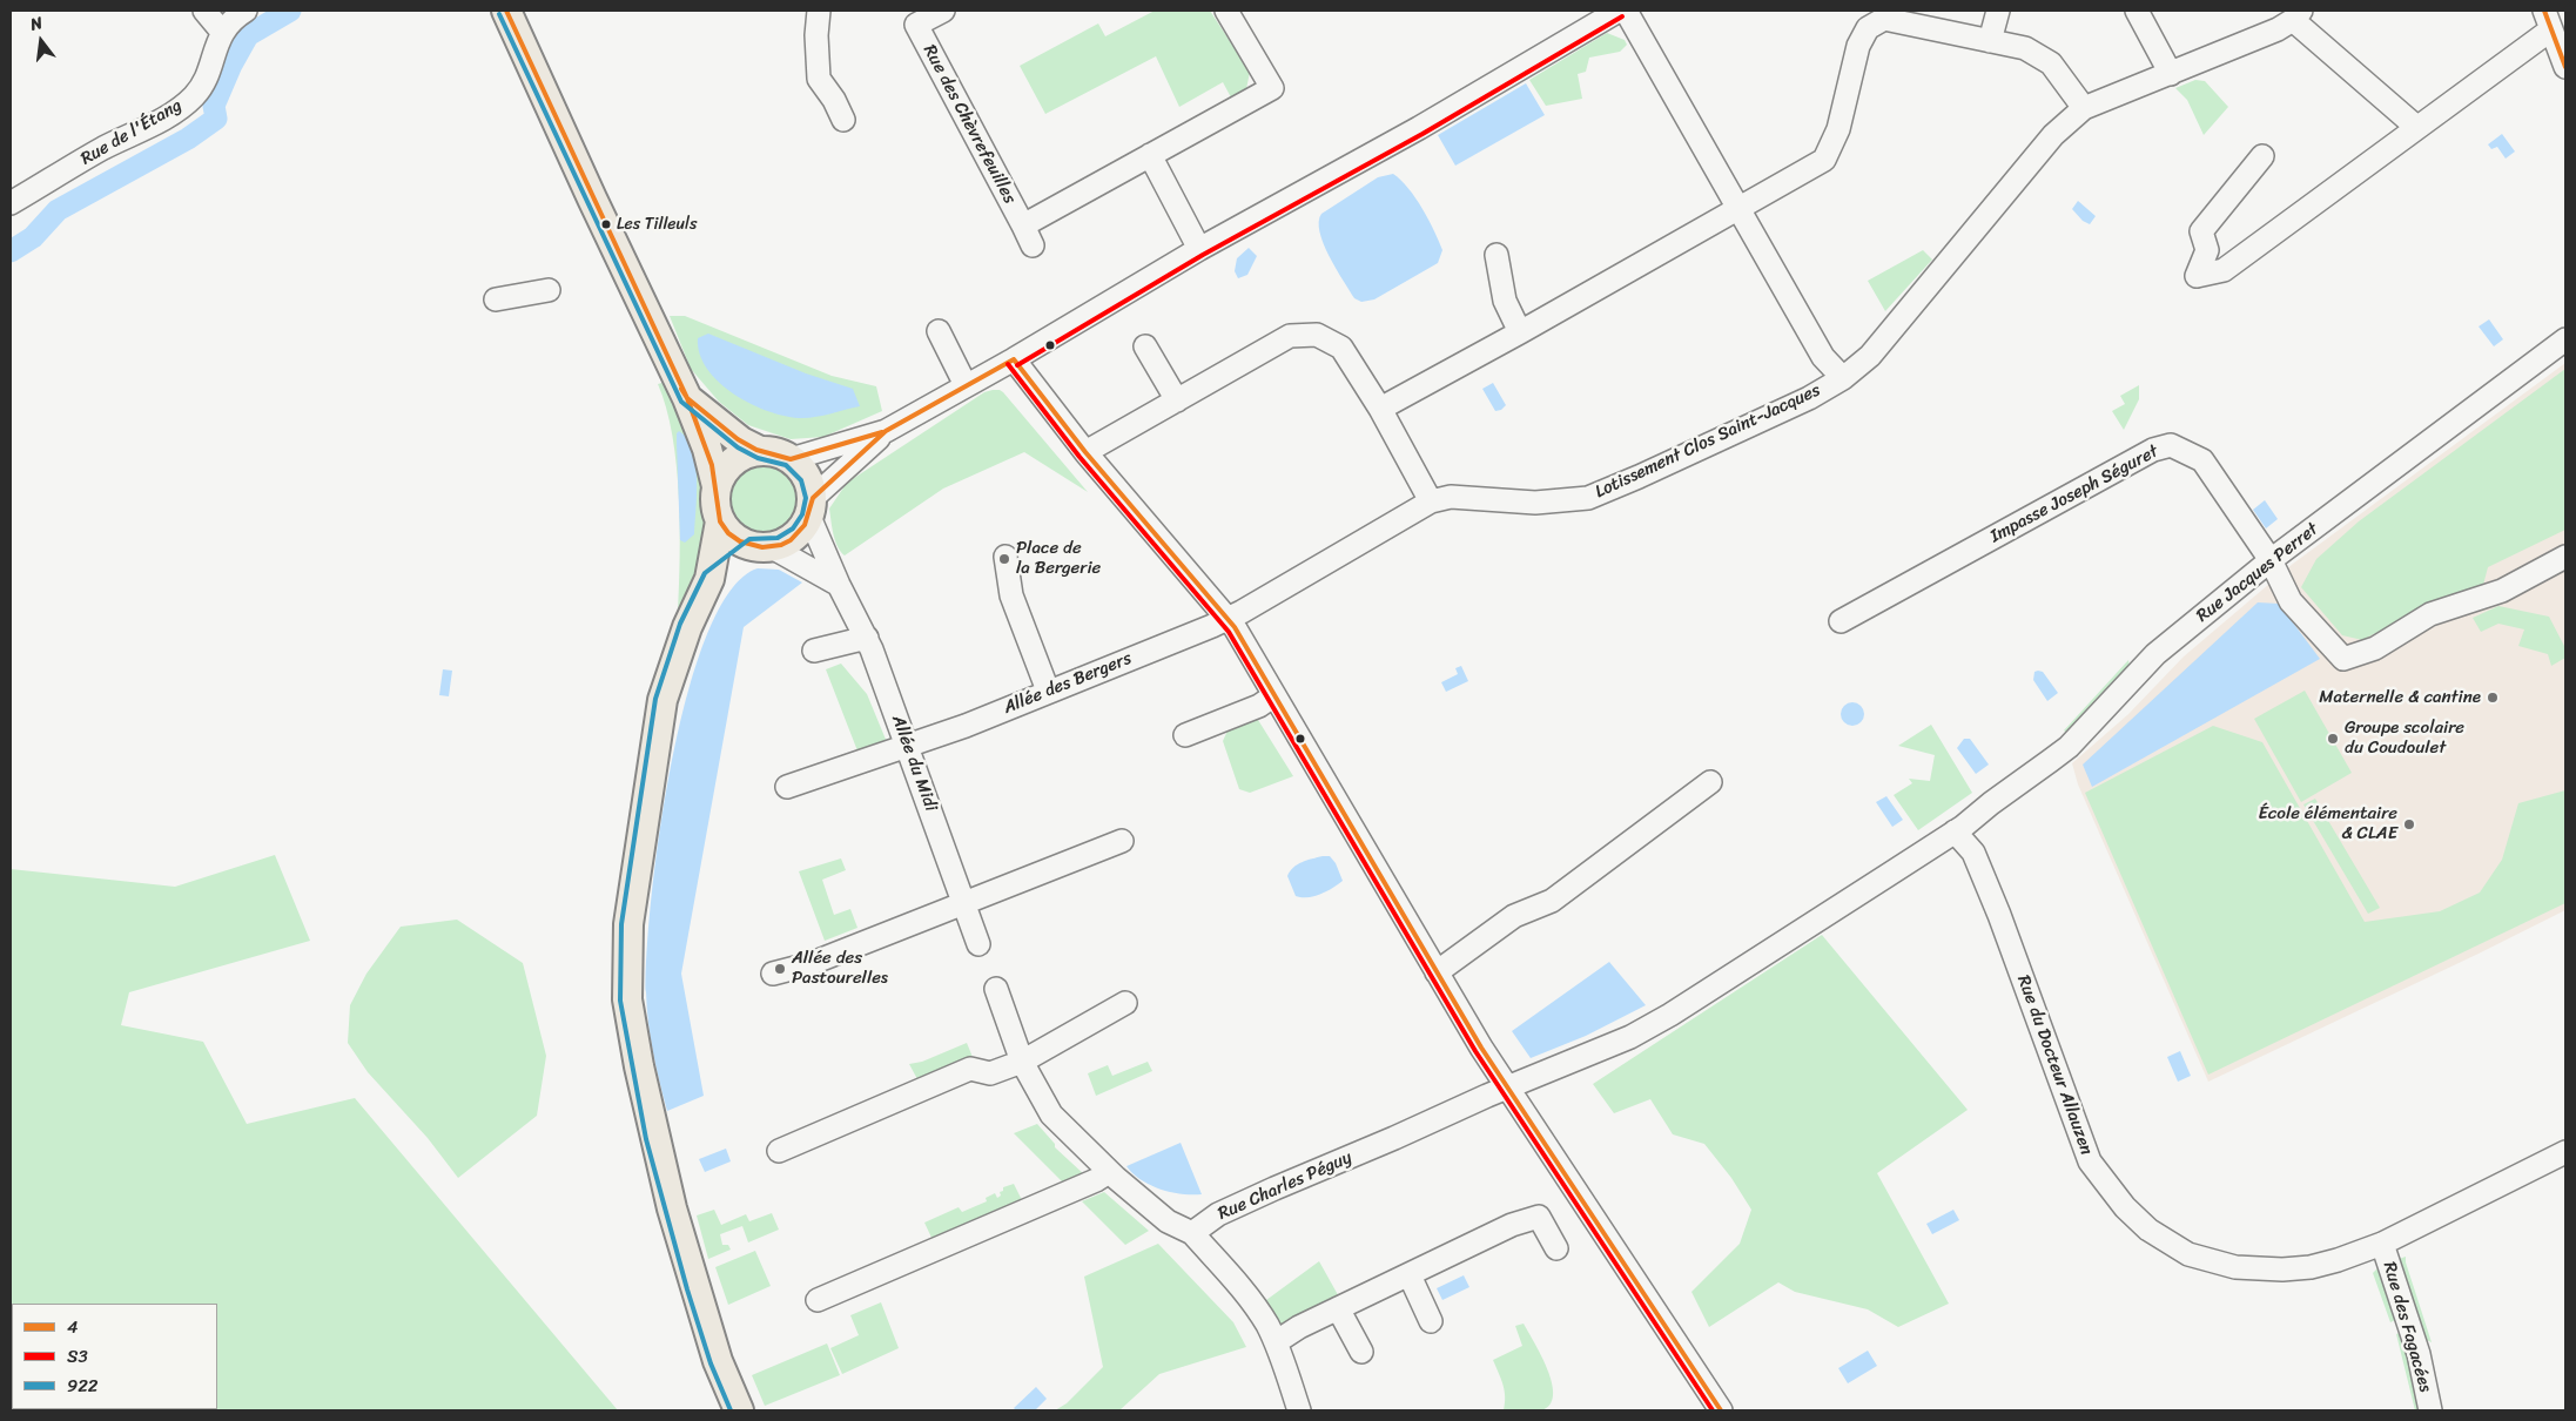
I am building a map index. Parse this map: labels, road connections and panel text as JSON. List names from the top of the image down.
{
  "streets": {
    "street": [
      "Rue des Chèvrefeuilles",
      "Rue de l'Étang",
      "Lotissement Clos Saint-Jacques",
      "Impasse Joseph Séguret",
      "Rue Jacques Perret",
      "Allée des Bergers",
      "Allée du Midi",
      "Rue du Docteur Allauzen",
      "Rue Charles Péguy",
      "Rue des Fagacées"
    ]
  },
  "crossings": [
    ["Lotissement Clos Saint-Jacques", "Allée des Bergers"],
    ["Impasse Joseph Séguret", "Rue Jacques Perret"],
    ["Rue Jacques Perret", "Rue du Docteur Allauzen"],
    ["Allée des Bergers", "Allée du Midi"],
    ["Rue du Docteur Allauzen", "Rue des Fagacées"]
  ],
  "places": [
    "Les Tilleuls",
    "Place de la Bergerie",
    "Maternelle & cantine",
    "Groupe scolaire du Coudoulet",
    "École élémentaire & CLAE",
    "Allée des Pastourelles"
  ],
  "lines": ["transit line 4", "transit line 922", "transit line S3"],
  "legend": ["4", "S3", "922"],
  "north": "top"
}
